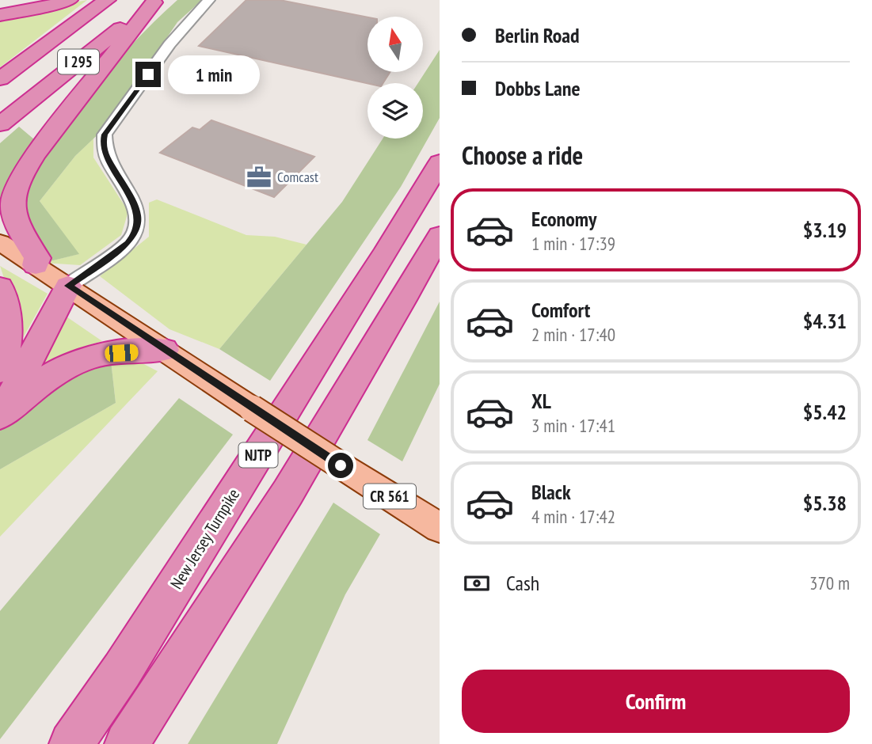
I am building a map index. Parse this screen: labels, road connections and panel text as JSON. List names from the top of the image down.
{
  "streets": {
    "highway": ["I 295", "NJTP", "New Jersey Turnpike"],
    "main road": ["CR 561"]
  },
  "places": {
    "office": ["Comcast"]
  },
  "north": "top",
  "page": {
    "banner": ["Berlin Road", "Dobbs Lane"],
    "bubble": "1 min",
    "heading": "Choose a ride",
    "list": [
      {
        "name": "Economy",
        "note": "1 min · 17:39",
        "value": "$3.19"
      },
      {
        "name": "Comfort",
        "note": "2 min · 17:40",
        "value": "$4.31"
      },
      {
        "name": "XL",
        "note": "3 min · 17:41",
        "value": "$5.42"
      },
      {
        "name": "Black",
        "note": "4 min · 17:42",
        "value": "$5.38"
      }
    ],
    "pay": ["Cash", "370 m"],
    "buttons": "Confirm"
  }
}
